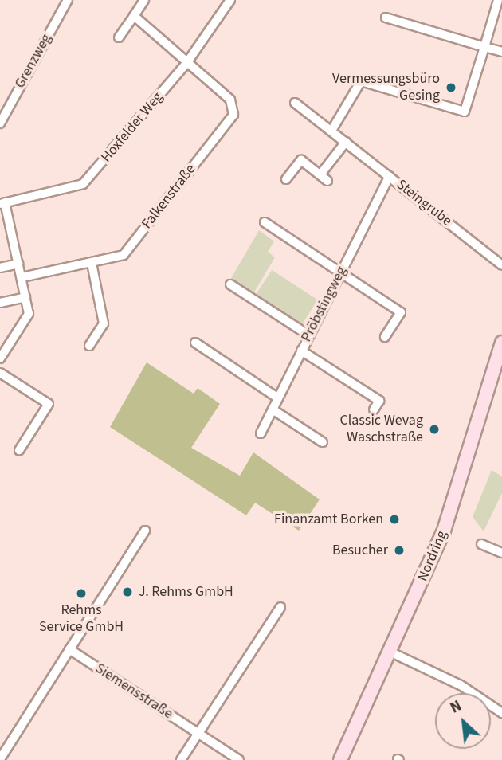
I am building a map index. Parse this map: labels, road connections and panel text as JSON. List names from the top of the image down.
{
  "streets": {
    "main road": ["Nordring"],
    "street": [
      "Grenzweg",
      "Hoxfelder Weg",
      "Falkenstraße",
      "Steingrube",
      "Pröbstingweg",
      "Siemensstraße"
    ]
  },
  "crossings": [
    ["Hoxfelder Weg", "Falkenstraße"],
    ["Steingrube", "Pröbstingweg"]
  ],
  "places": [
    "Vermessungsbüro Gesing",
    "Classic Wevag Waschstraße",
    "Finanzamt Borken",
    "Besucher",
    "J. Rehms GmbH",
    "Rehms Service GmbH"
  ],
  "north": "top left"
}
